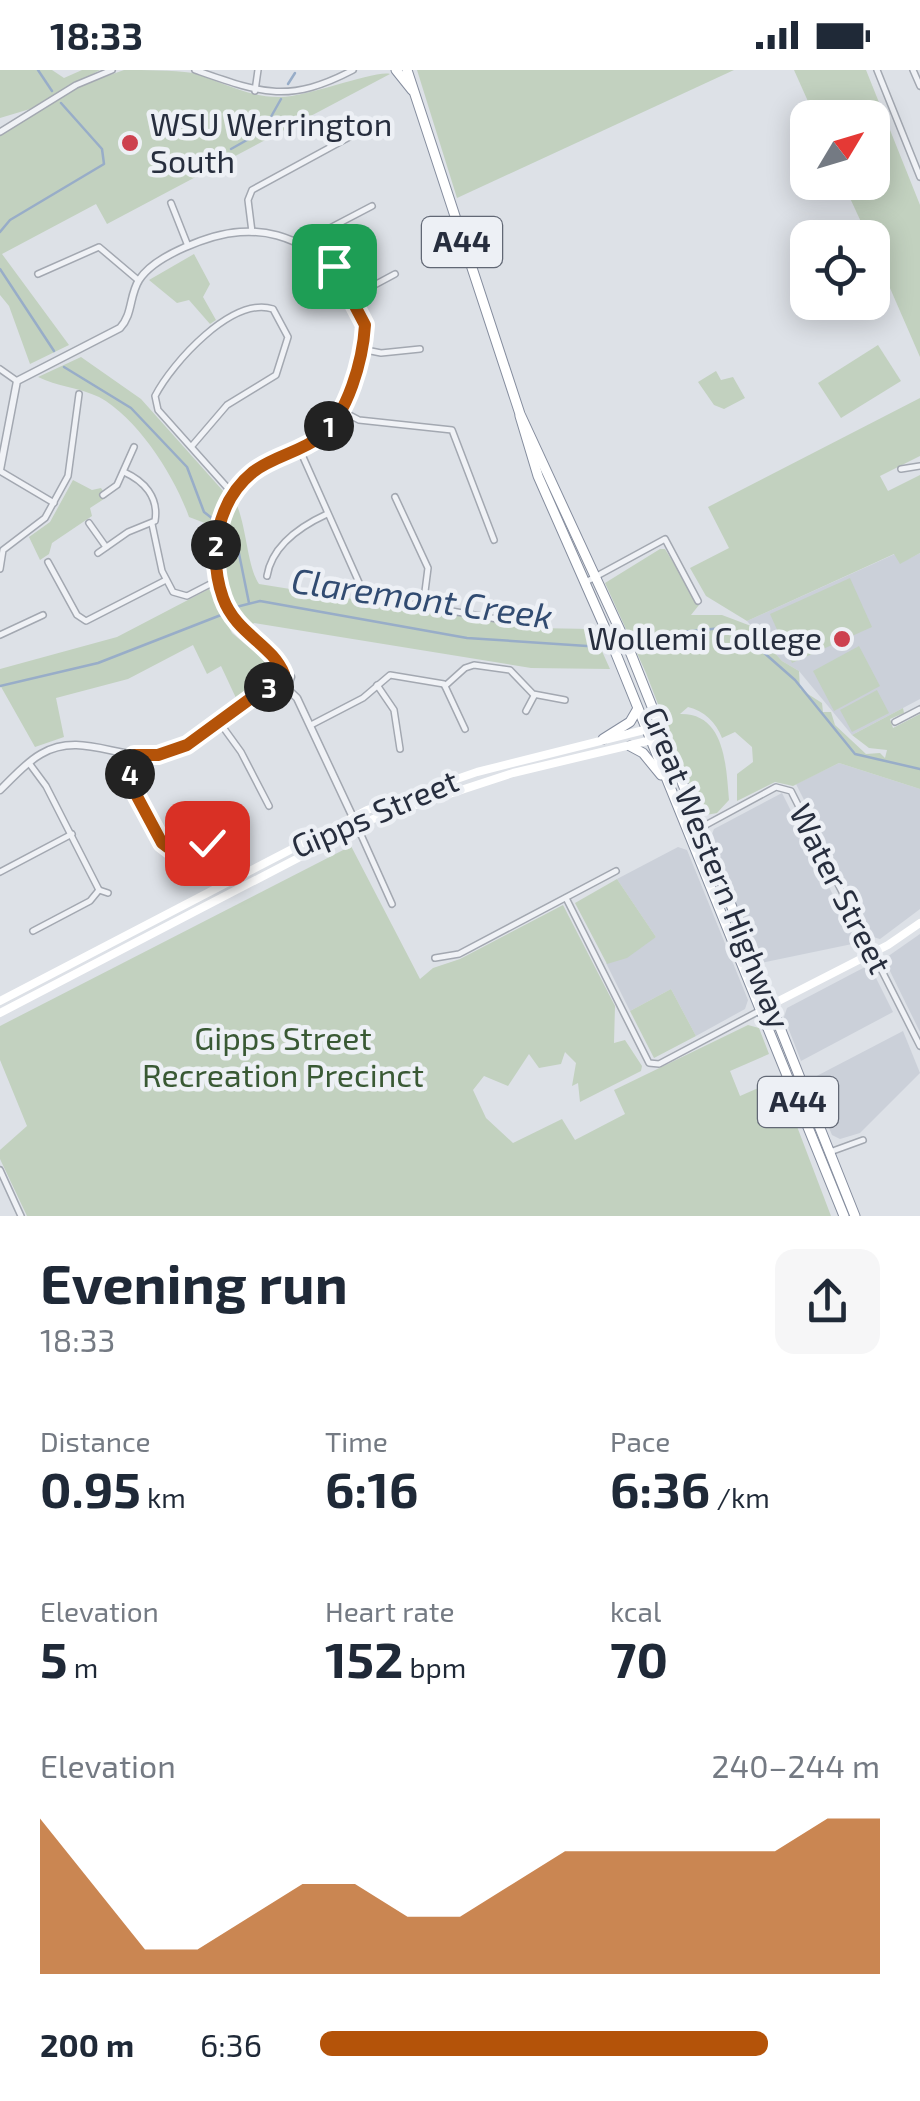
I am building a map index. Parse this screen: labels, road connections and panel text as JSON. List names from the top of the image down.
{
  "streets": {
    "highway": ["A44", "Great Western Highway"],
    "main road": ["Gipps Street"],
    "street": ["Water Street"]
  },
  "crossings": [
    ["Gipps Street", "Great Western Highway"],
    ["Great Western Highway", "Water Street"]
  ],
  "water": ["Claremont Creek"],
  "parks": ["Gipps Street Recreation Precinct"],
  "places": ["WSU Werrington South", "Wollemi College"],
  "north": "top right",
  "page": {
    "status": "18:33",
    "pins": [
      "1",
      "2",
      "3",
      "4"
    ],
    "heading": ["Evening run", "18:33"],
    "stats": [
      ["Distance", "0.95 km"],
      ["Time", "6:16"],
      ["Pace", "6:36 /km"],
      ["Elevation", "5 m"],
      ["Heart rate", "152 bpm"],
      ["kcal", "70"]
    ],
    "chart": ["Elevation", "240–244 m"],
    "list": [
      {
        "name": "200 m",
        "note": "6:36"
      }
    ]
  }
}
